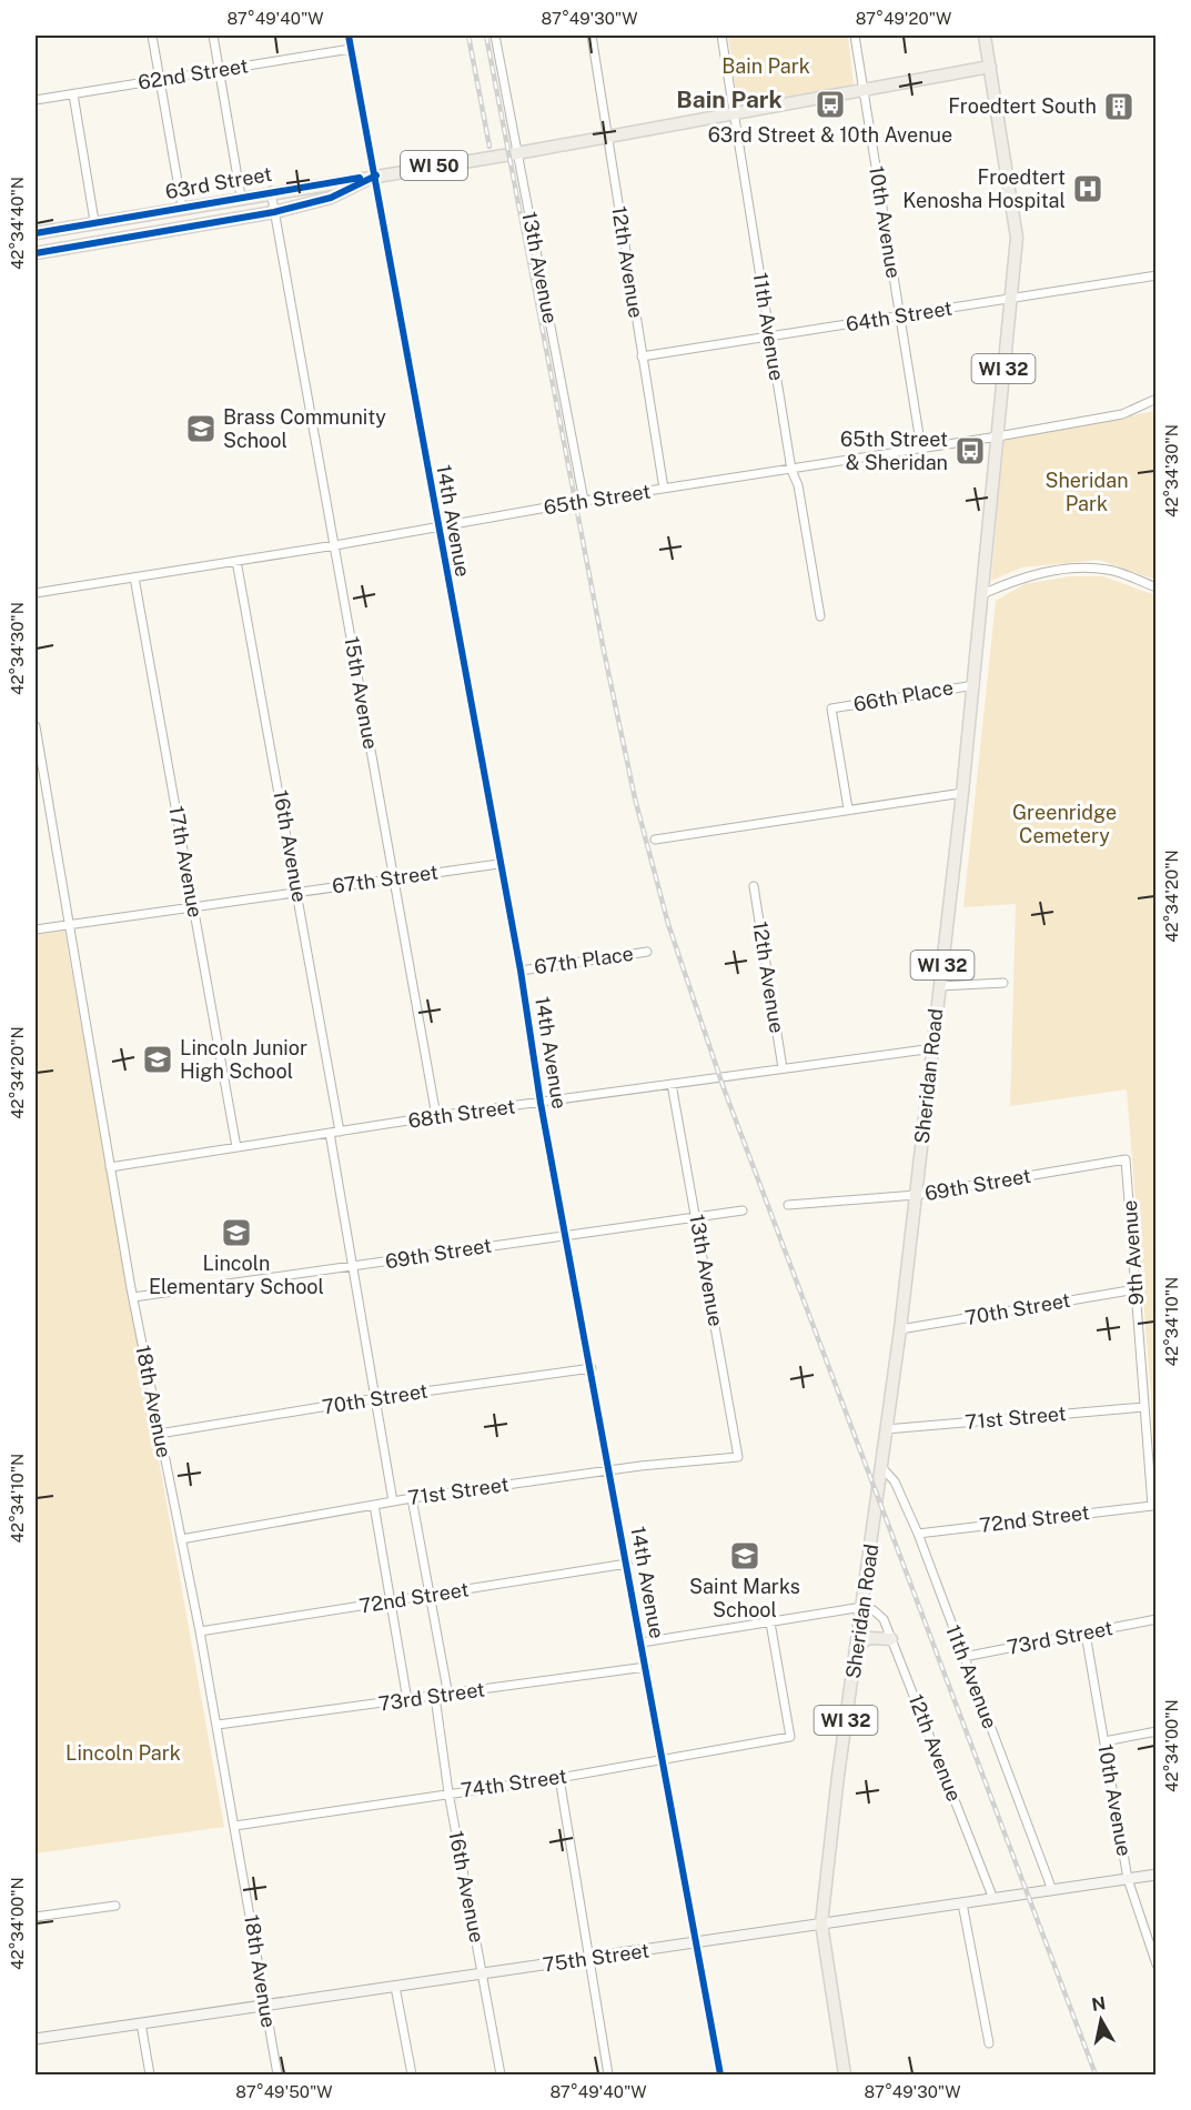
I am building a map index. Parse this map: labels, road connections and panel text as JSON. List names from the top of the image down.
{
  "streets": {
    "main road": [
      "WI 50",
      "63rd Street",
      "WI 32",
      "Sheridan Road"
    ],
    "street": [
      "62nd Street",
      "10th Avenue",
      "12th Avenue",
      "13th Avenue",
      "64th Street",
      "11th Avenue",
      "65th Street",
      "14th Avenue",
      "15th Avenue",
      "66th Place",
      "16th Avenue",
      "17th Avenue",
      "67th Street",
      "67th Place",
      "68th Street",
      "69th Street",
      "9th Avenue",
      "70th Street",
      "18th Avenue",
      "71st Street",
      "72nd Street",
      "73rd Street",
      "74th Street",
      "75th Street"
    ]
  },
  "crossings": [
    ["62nd Street", "14th Avenue"],
    ["63rd Street", "10th Avenue"],
    ["63rd Street", "12th Avenue"],
    ["63rd Street", "13th Avenue"],
    ["63rd Street", "11th Avenue"],
    ["63rd Street", "14th Avenue"],
    ["63rd Street", "15th Avenue"],
    ["63rd Street", "Sheridan Road"],
    ["10th Avenue", "64th Street"],
    ["10th Avenue", "65th Street"],
    ["10th Avenue", "73rd Street"],
    ["10th Avenue", "75th Street"],
    ["12th Avenue", "64th Street"],
    ["12th Avenue", "65th Street"],
    ["12th Avenue", "Sheridan Road"],
    ["12th Avenue", "68th Street"],
    ["12th Avenue", "75th Street"],
    ["13th Avenue", "65th Street"],
    ["13th Avenue", "68th Street"],
    ["13th Avenue", "69th Street"],
    ["13th Avenue", "71st Street"],
    ["64th Street", "11th Avenue"],
    ["64th Street", "Sheridan Road"],
    ["11th Avenue", "65th Street"],
    ["11th Avenue", "Sheridan Road"],
    ["11th Avenue", "72nd Street"],
    ["11th Avenue", "73rd Street"],
    ["11th Avenue", "75th Street"],
    ["65th Street", "14th Avenue"],
    ["65th Street", "15th Avenue"],
    ["65th Street", "16th Avenue"],
    ["65th Street", "17th Avenue"],
    ["65th Street", "Sheridan Road"],
    ["14th Avenue", "67th Street"],
    ["14th Avenue", "67th Place"],
    ["14th Avenue", "68th Street"],
    ["14th Avenue", "69th Street"],
    ["14th Avenue", "70th Street"],
    ["14th Avenue", "71st Street"],
    ["14th Avenue", "72nd Street"],
    ["14th Avenue", "73rd Street"],
    ["14th Avenue", "74th Street"],
    ["14th Avenue", "75th Street"],
    ["15th Avenue", "67th Street"],
    ["15th Avenue", "68th Street"],
    ["66th Place", "Sheridan Road"],
    ["16th Avenue", "67th Street"],
    ["16th Avenue", "68th Street"],
    ["16th Avenue", "73rd Street"],
    ["16th Avenue", "74th Street"],
    ["16th Avenue", "75th Street"],
    ["17th Avenue", "67th Street"],
    ["17th Avenue", "68th Street"],
    ["67th Street", "18th Avenue"],
    ["Sheridan Road", "68th Street"],
    ["Sheridan Road", "69th Street"],
    ["Sheridan Road", "70th Street"],
    ["Sheridan Road", "71st Street"],
    ["Sheridan Road", "75th Street"],
    ["68th Street", "18th Avenue"],
    ["69th Street", "9th Avenue"],
    ["69th Street", "18th Avenue"],
    ["9th Avenue", "70th Street"],
    ["9th Avenue", "71st Street"],
    ["9th Avenue", "72nd Street"],
    ["70th Street", "18th Avenue"],
    ["18th Avenue", "71st Street"],
    ["18th Avenue", "72nd Street"],
    ["18th Avenue", "73rd Street"],
    ["18th Avenue", "74th Street"],
    ["18th Avenue", "75th Street"]
  ],
  "districts": ["Bain Park"],
  "parks": [
    "Bain Park",
    "Sheridan Park",
    "Greenridge Cemetery",
    "Lincoln Park"
  ],
  "places": {
    "bus stop": ["63rd Street & 10th Avenue", "65th Street & Sheridan"],
    "building": ["Froedtert South"],
    "hospital": ["Froedtert Kenosha Hospital"],
    "school or university": [
      "Brass Community School",
      "Lincoln Junior High School",
      "Lincoln Elementary School",
      "Saint Marks School"
    ]
  },
  "north": "top",
  "coordinates": [
    "87°49'40\"W",
    "87°49'30\"W",
    "87°49'20\"W",
    "42°34'40\"N",
    "42°34'30\"N",
    "42°34'20\"N",
    "42°34'10\"N",
    "42°34'00\"N",
    "87°49'50\"W"
  ]
}
